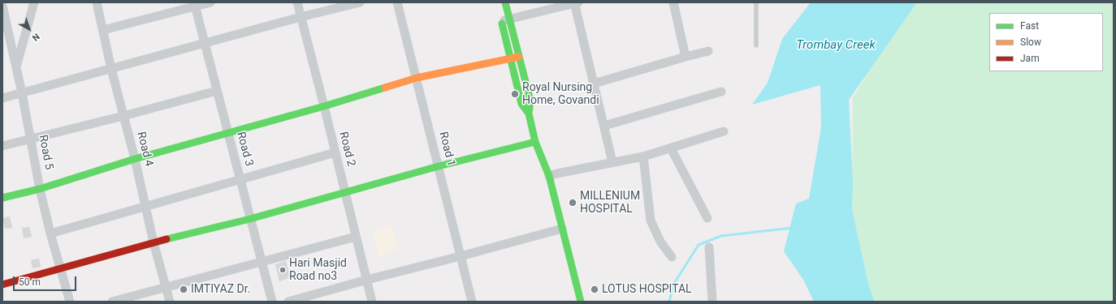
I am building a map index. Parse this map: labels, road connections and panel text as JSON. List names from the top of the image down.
{
  "streets": {
    "street": [
      "Road 4",
      "Road 3",
      "Road 2",
      "Road 1",
      "Road 5"
    ]
  },
  "water": ["Trombay Creek"],
  "places": [
    "Royal Nursing Home, Govandi",
    "MILLENIUM HOSPITAL",
    "Hari Masjid Road no3",
    "IMTIYAZ Dr.",
    "LOTUS HOSPITAL"
  ],
  "legend": ["Fast", "Slow", "Jam"],
  "scale_bar": "50 m",
  "north": "bottom right"
}
